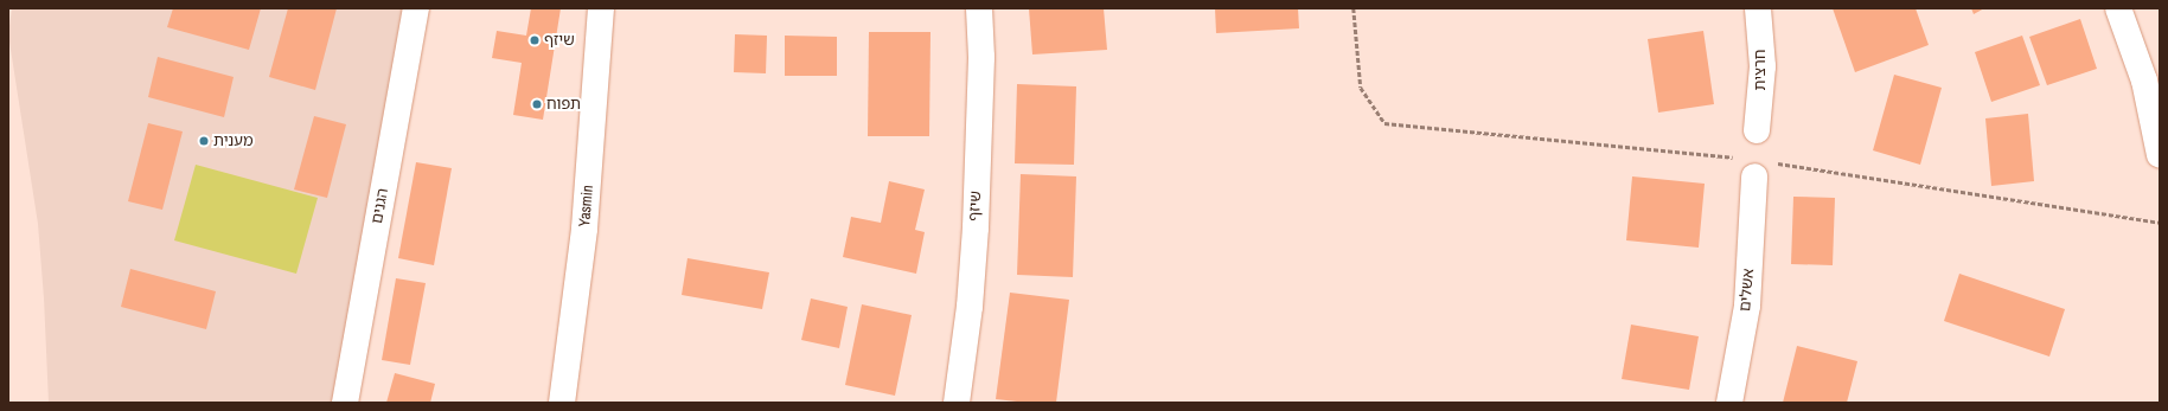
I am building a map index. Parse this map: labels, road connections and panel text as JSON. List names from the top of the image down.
{
  "streets": {
    "street": [
      "חרצית",
      "הגנים",
      "Yasmin",
      "שיזף",
      "אשלים"
    ]
  },
  "places": ["שיזף", "תפוח", "מענית"]
}
